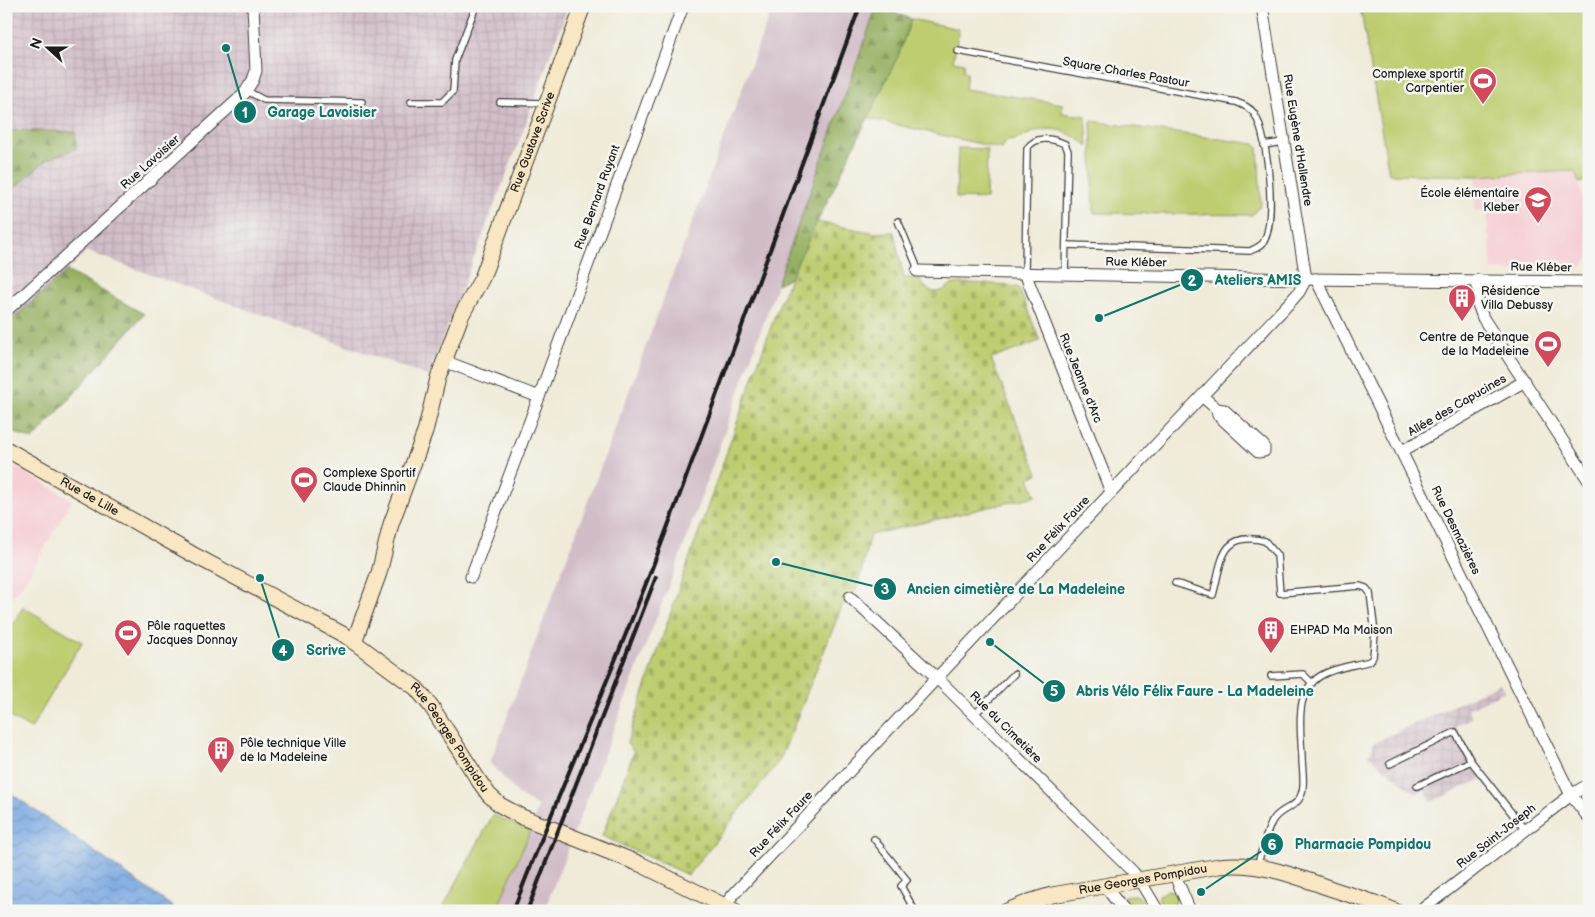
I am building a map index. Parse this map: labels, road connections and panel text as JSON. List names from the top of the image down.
{
  "streets": {
    "street": [
      "Rue Eugène d'Hallendre",
      "Rue Gustave Scrive",
      "Rue Lavoisier",
      "Rue Bernard Ruyant",
      "Rue Kléber",
      "Rue Jeanne d'Arc",
      "Allée des Capucines",
      "Rue de Lille",
      "Rue Félix Faure",
      "Rue Desmazières",
      "Rue du Cimetière",
      "Rue Georges Pompidou",
      "Rue Saint-Joseph"
    ],
    "lane": ["Square Charles Pastour"]
  },
  "crossings": [
    ["Rue Eugène d'Hallendre", "Rue Kléber"],
    ["Rue Eugène d'Hallendre", "Rue Félix Faure"],
    ["Rue Eugène d'Hallendre", "Rue Desmazières"],
    ["Rue Gustave Scrive", "Rue Georges Pompidou"],
    ["Rue Kléber", "Rue Jeanne d'Arc"],
    ["Rue Kléber", "Rue Félix Faure"],
    ["Rue Kléber", "Rue Desmazières"],
    ["Rue Jeanne d'Arc", "Rue Félix Faure"],
    ["Allée des Capucines", "Rue Desmazières"],
    ["Rue de Lille", "Rue Georges Pompidou"],
    ["Rue Félix Faure", "Rue Desmazières"],
    ["Rue Félix Faure", "Rue du Cimetière"],
    ["Rue Félix Faure", "Rue Georges Pompidou"],
    ["Rue Desmazières", "Rue Saint-Joseph"],
    ["Rue du Cimetière", "Rue Georges Pompidou"]
  ],
  "places": {
    "other": [
      "Garage Lavoisier",
      "Ateliers AMIS",
      "Ancien cimetière de La Madeleine",
      "Scrive",
      "Abris Vélo Félix Faure - La Madeleine",
      "Pharmacie Pompidou"
    ],
    "sports": [
      "Complexe sportif Carpentier",
      "Centre de Petanque de la Madeleine",
      "Complexe Sportif Claude Dhinnin",
      "Pôle raquettes Jacques Donnay"
    ],
    "school or university": ["École élémentaire Kleber"],
    "building": ["Résidence Villa Debussy", "EHPAD Ma Maison", "Pôle technique Ville de la Madeleine"]
  },
  "north": "left"
}
